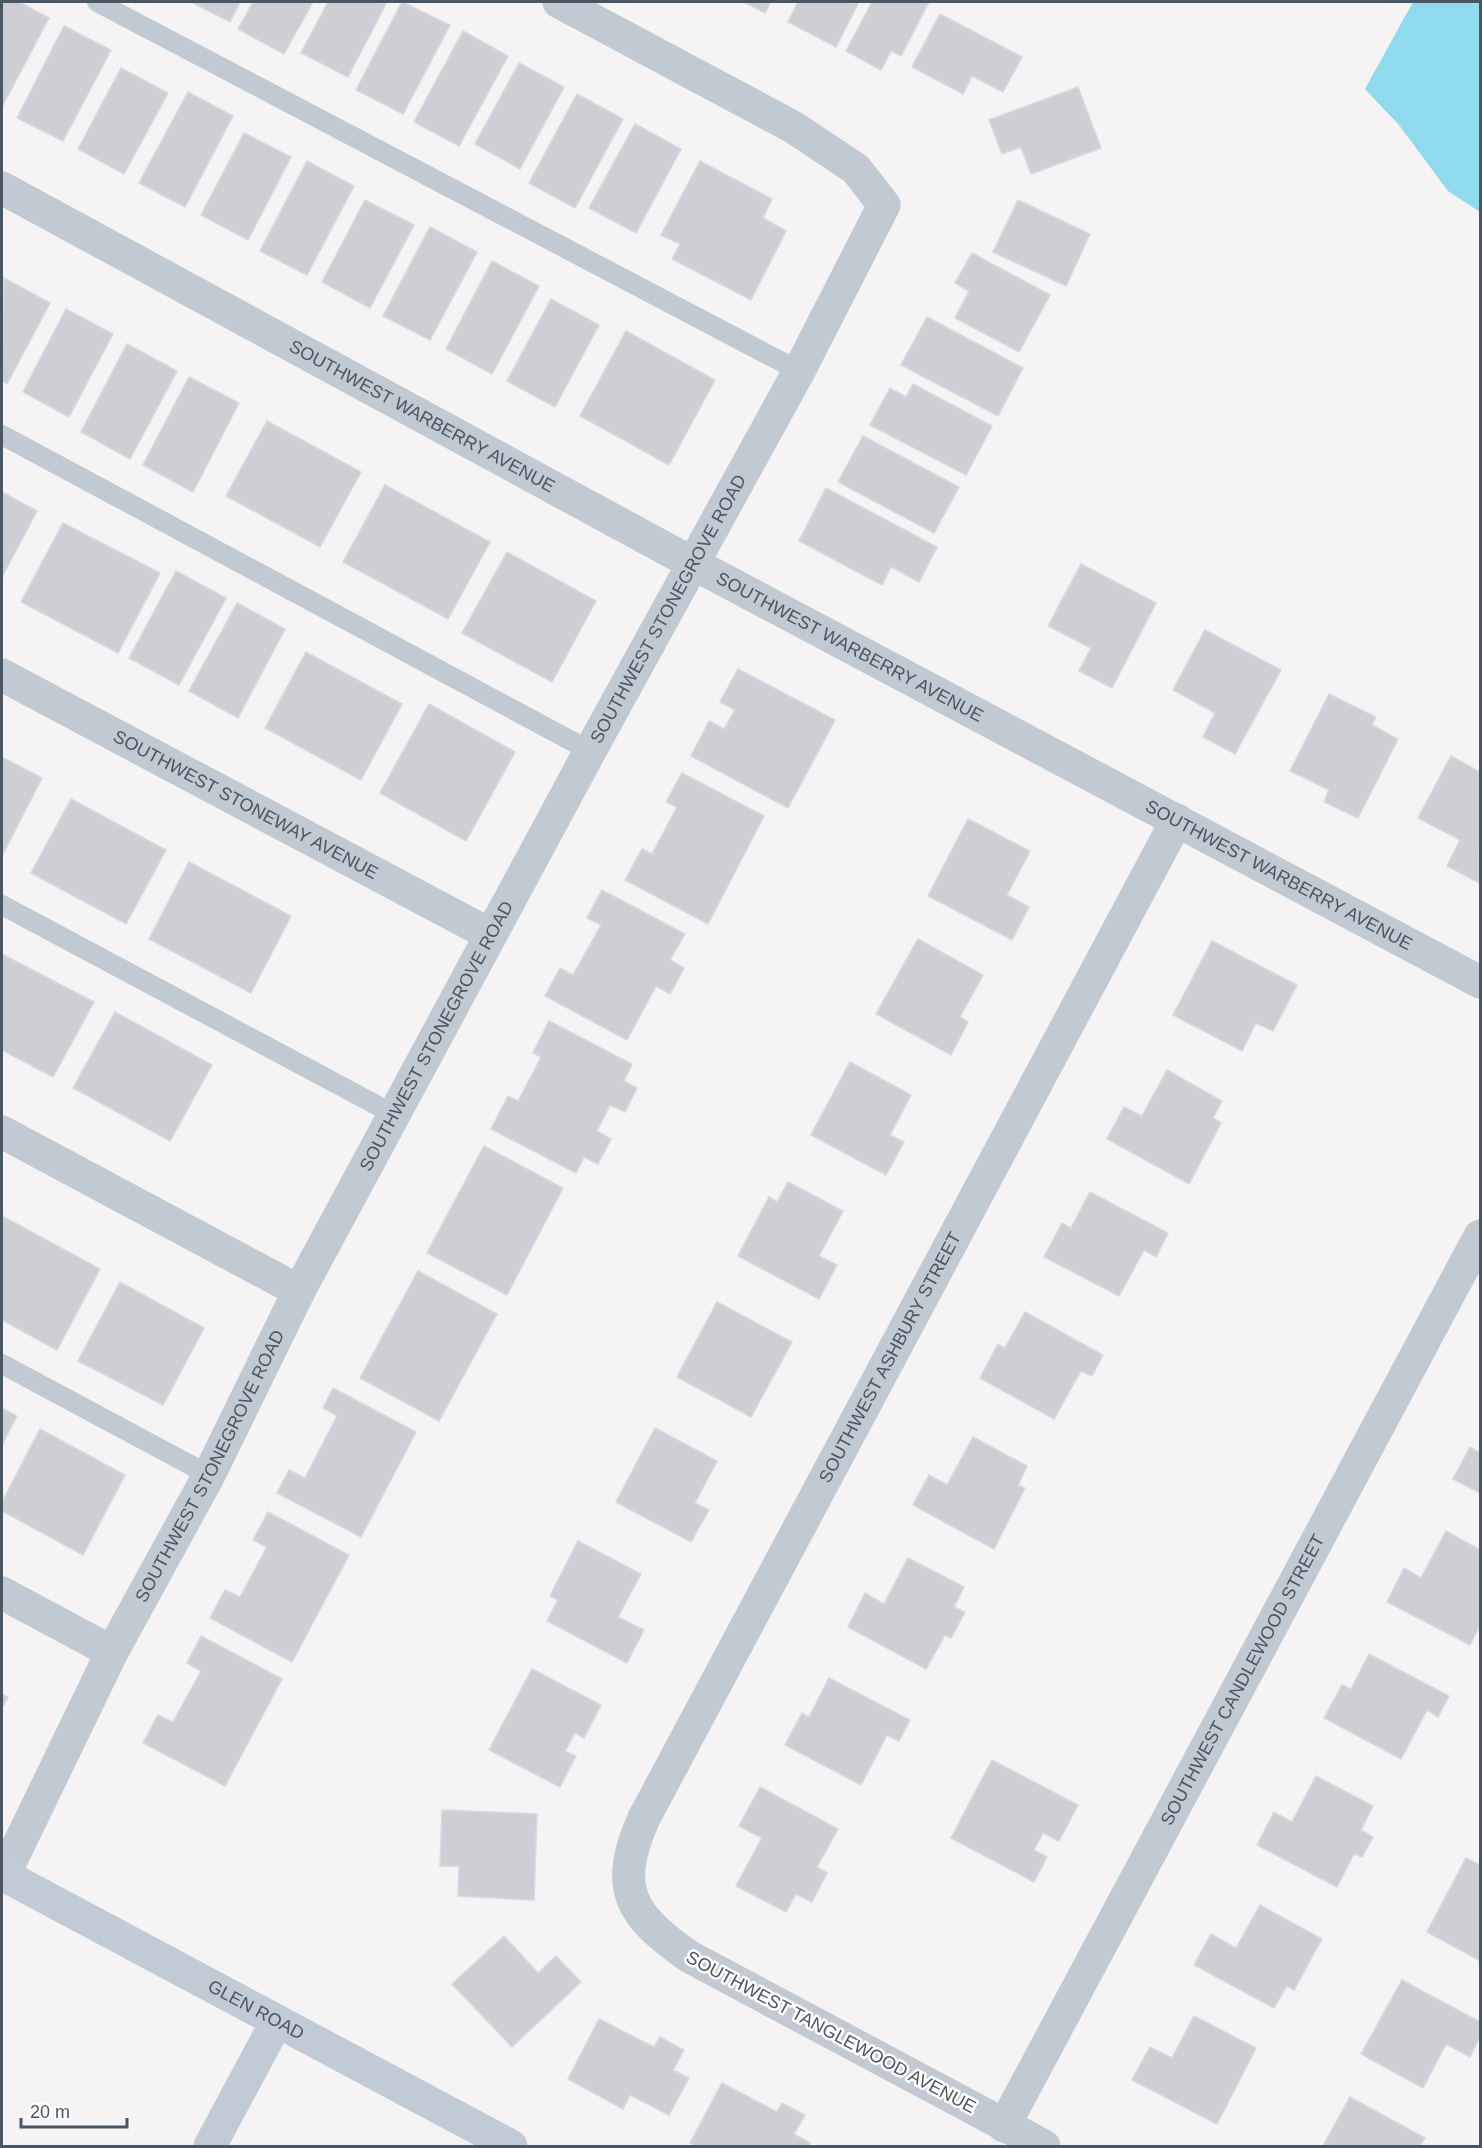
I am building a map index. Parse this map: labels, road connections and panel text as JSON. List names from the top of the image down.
{
  "streets": {
    "street": [
      "SOUTHWEST WARBERRY AVENUE",
      "SOUTHWEST STONEGROVE ROAD",
      "SOUTHWEST STONEWAY AVENUE",
      "SOUTHWEST ASHBURY STREET",
      "SOUTHWEST CANDLEWOOD STREET",
      "GLEN ROAD",
      "SOUTHWEST TANGLEWOOD AVENUE"
    ]
  },
  "crossings": [
    ["SOUTHWEST WARBERRY AVENUE", "SOUTHWEST STONEGROVE ROAD"],
    ["SOUTHWEST WARBERRY AVENUE", "SOUTHWEST ASHBURY STREET"],
    ["SOUTHWEST STONEGROVE ROAD", "SOUTHWEST STONEWAY AVENUE"],
    ["SOUTHWEST STONEGROVE ROAD", "GLEN ROAD"],
    ["SOUTHWEST ASHBURY STREET", "SOUTHWEST TANGLEWOOD AVENUE"],
    ["SOUTHWEST CANDLEWOOD STREET", "SOUTHWEST TANGLEWOOD AVENUE"]
  ],
  "scale_bar": "20 m"
}
